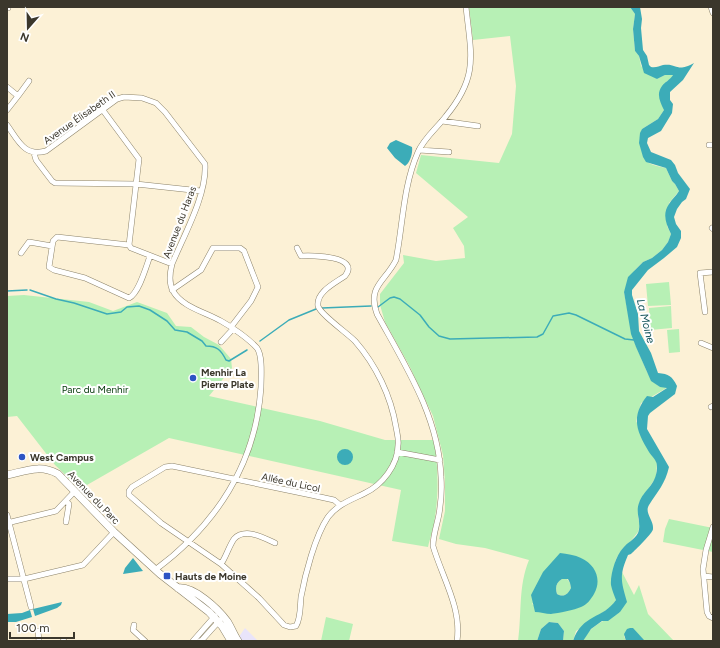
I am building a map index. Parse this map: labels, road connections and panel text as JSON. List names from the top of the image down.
{
  "streets": {
    "street": [
      "Avenue Élisabeth II",
      "Avenue du Haras",
      "Allée du Licol",
      "Avenue du Parc"
    ]
  },
  "crossings": [
    ["Avenue Élisabeth II", "Avenue du Haras"]
  ],
  "water": ["La Moine"],
  "parks": ["Parc du Menhir"],
  "places": {
    "other": ["Menhir La Pierre Plate", "West Campus"],
    "transit": ["Hauts de Moine"]
  },
  "scale_bar": "100 m",
  "north": "bottom"
}
